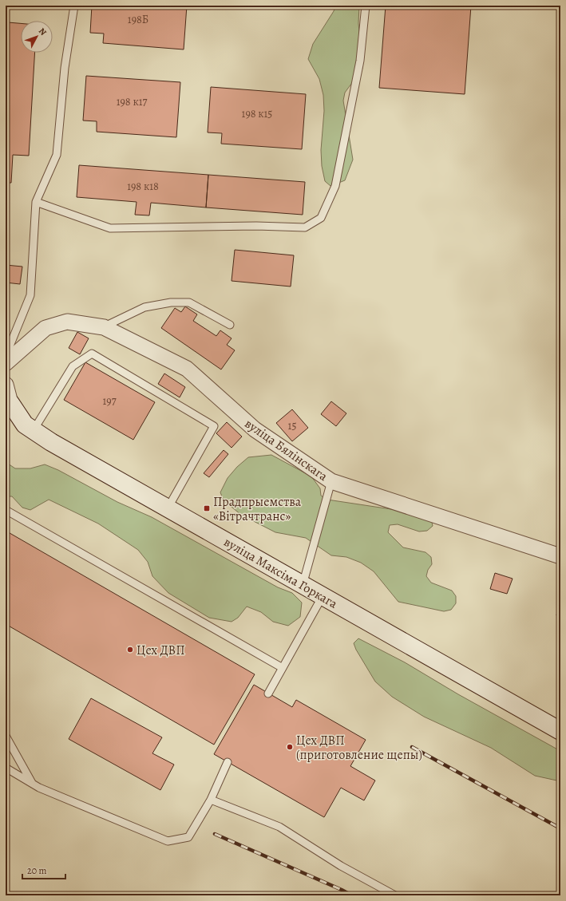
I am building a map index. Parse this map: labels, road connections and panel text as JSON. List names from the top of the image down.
{
  "streets": {
    "main road": ["вуліца Максіма Горкага"],
    "street": ["вуліца Бялінскага"]
  },
  "places": {
    "transit": ["Прадпрыемства «Вітрачтранс»"],
    "other": ["Цех ДВП", "Цех ДВП (приготовление щепы)"]
  },
  "house_numbers": [
    "198Б",
    "198 к17",
    "198 к15",
    "198 к18",
    "197",
    "15"
  ],
  "scale_bar": "20 m",
  "north": "top right"
}
